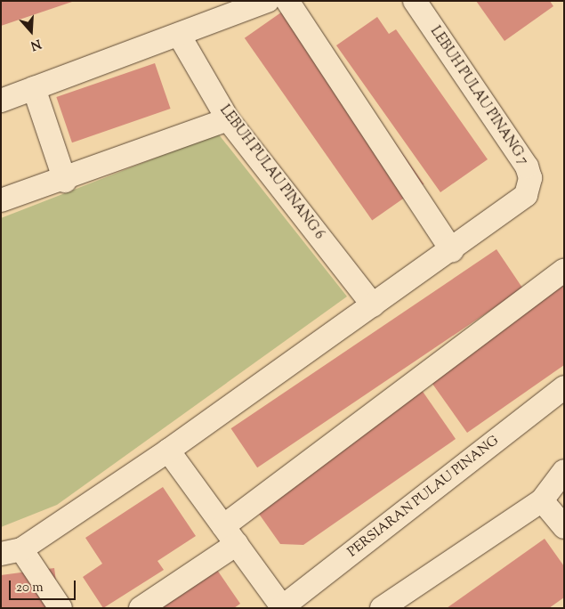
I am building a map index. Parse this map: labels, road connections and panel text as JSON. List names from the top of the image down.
{
  "streets": {
    "street": ["LEBUH PULAU PINANG 7", "LEBUH PULAU PINANG 6", "PERSIARAN PULAU PINANG"]
  },
  "scale_bar": "20 m",
  "north": "bottom"
}
